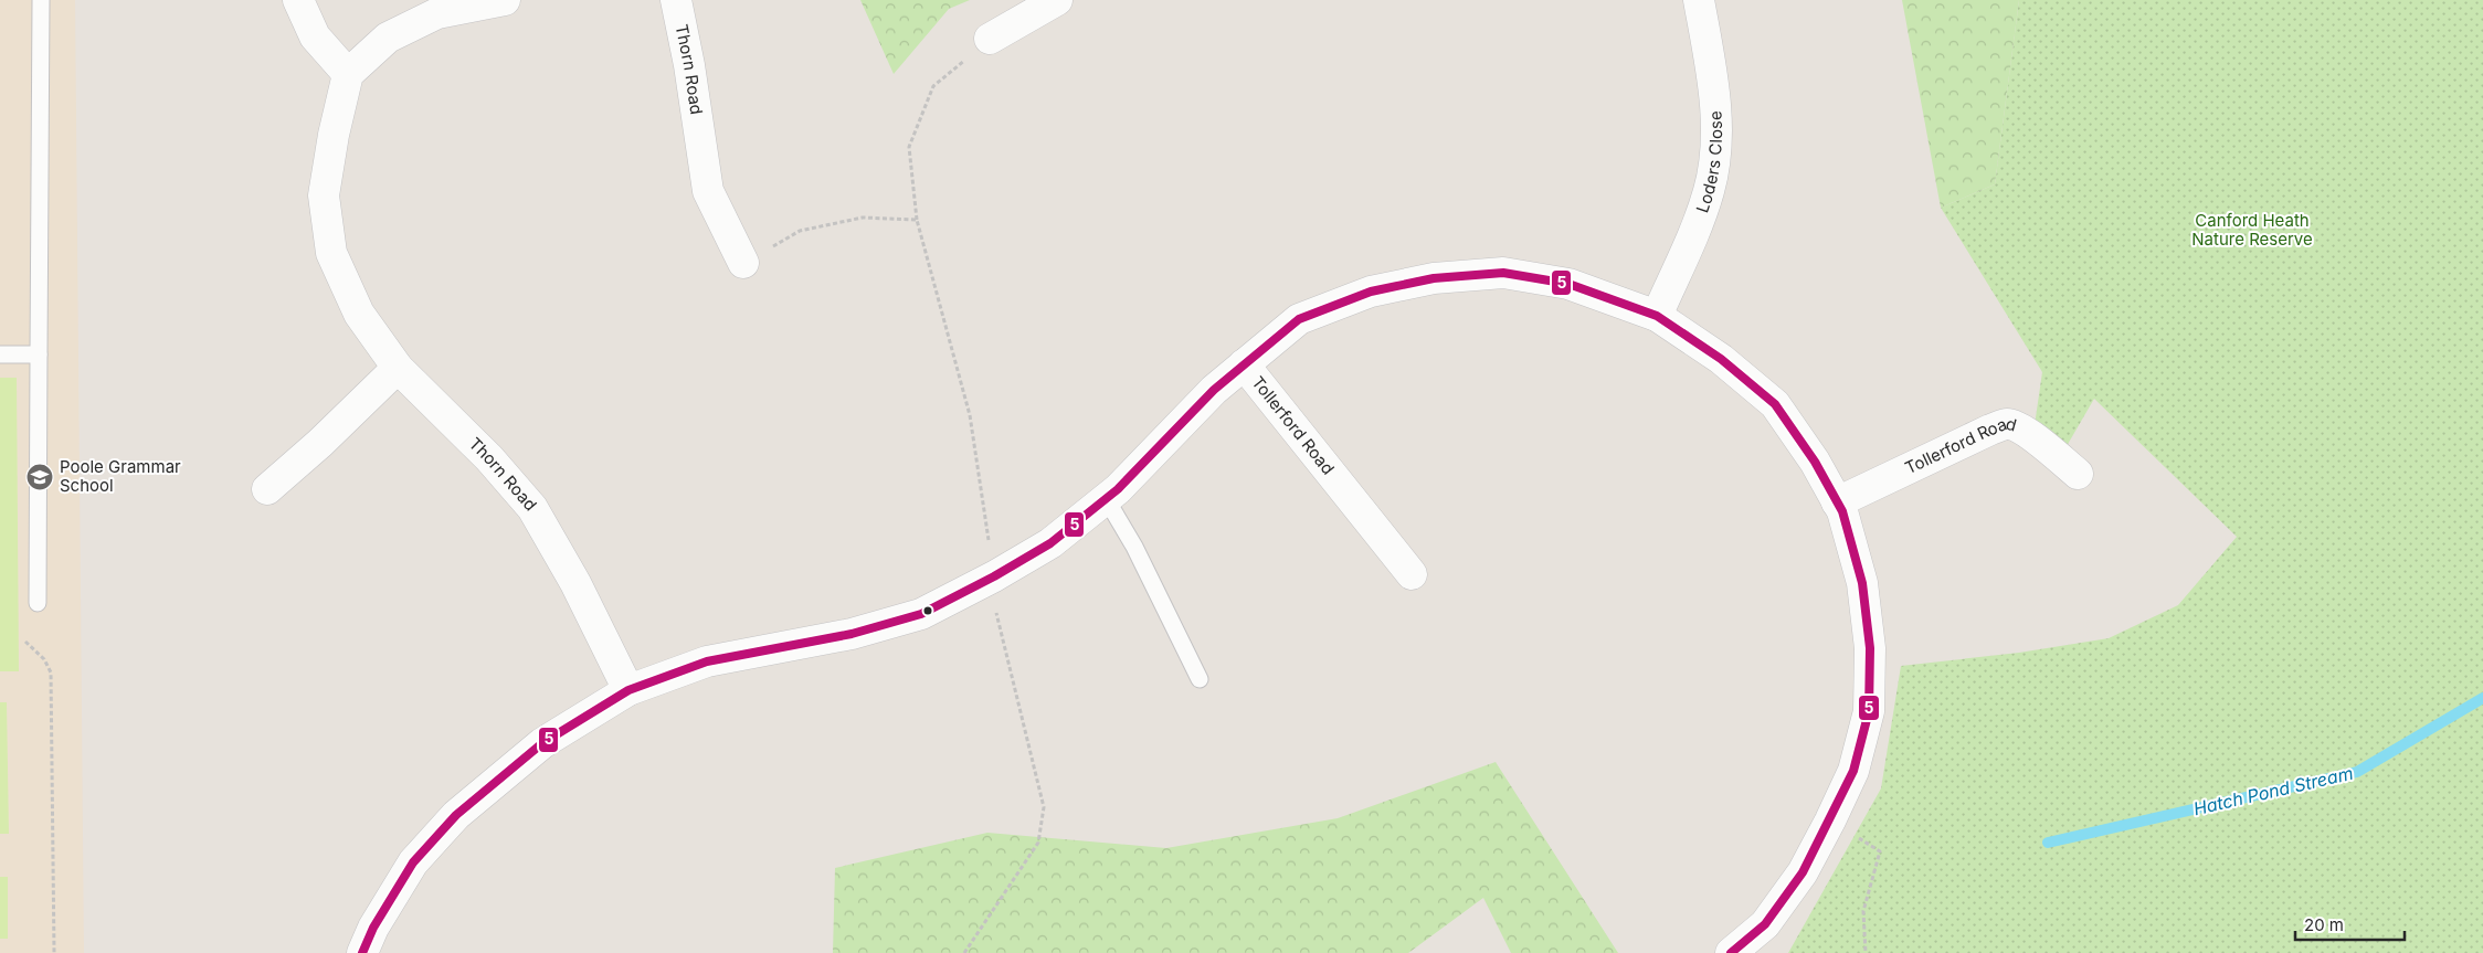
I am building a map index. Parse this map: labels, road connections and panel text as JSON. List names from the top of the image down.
{
  "streets": {
    "street": ["Thorn Road", "Loders Close", "Tollerford Road"]
  },
  "crossings": [
    ["Loders Close", "Tollerford Road"]
  ],
  "water": ["Hatch Pond Stream"],
  "parks": ["Canford Heath Nature Reserve"],
  "places": {
    "school or university": ["Poole Grammar School"]
  },
  "lines": ["transit line 5"],
  "scale_bar": "20 m"
}
